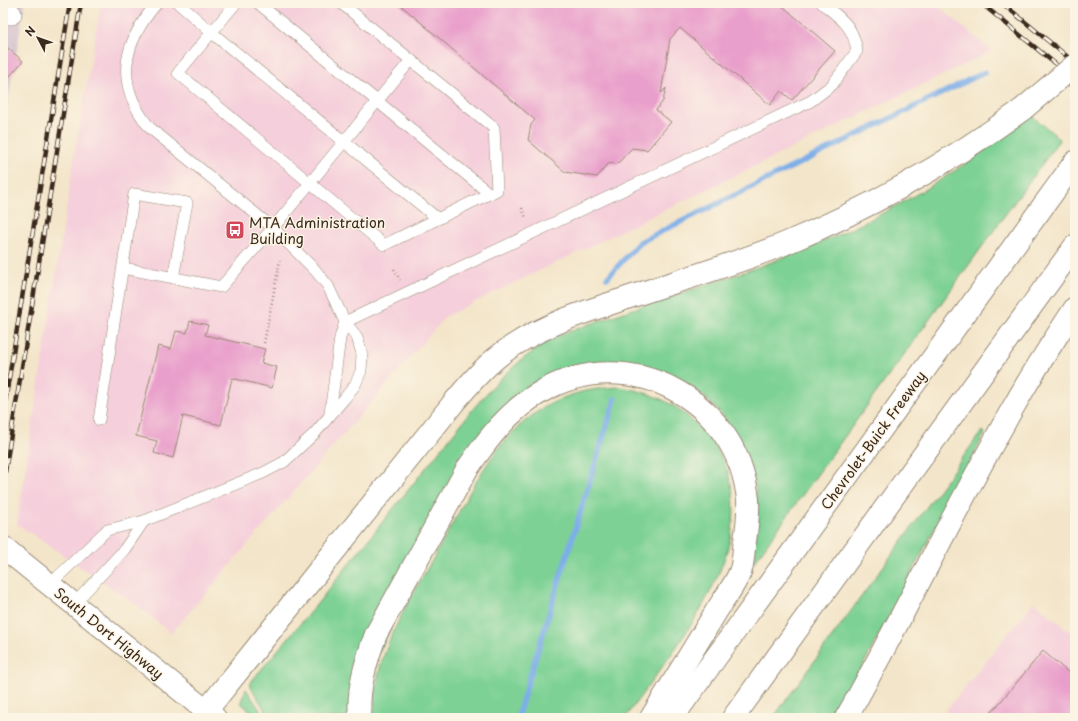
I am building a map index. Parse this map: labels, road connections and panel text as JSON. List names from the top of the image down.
{
  "streets": {
    "main road": ["Chevrolet-Buick Freeway", "South Dort Highway"]
  },
  "places": {
    "bus stop": ["MTA Administration Building"]
  },
  "north": "top left"
}
